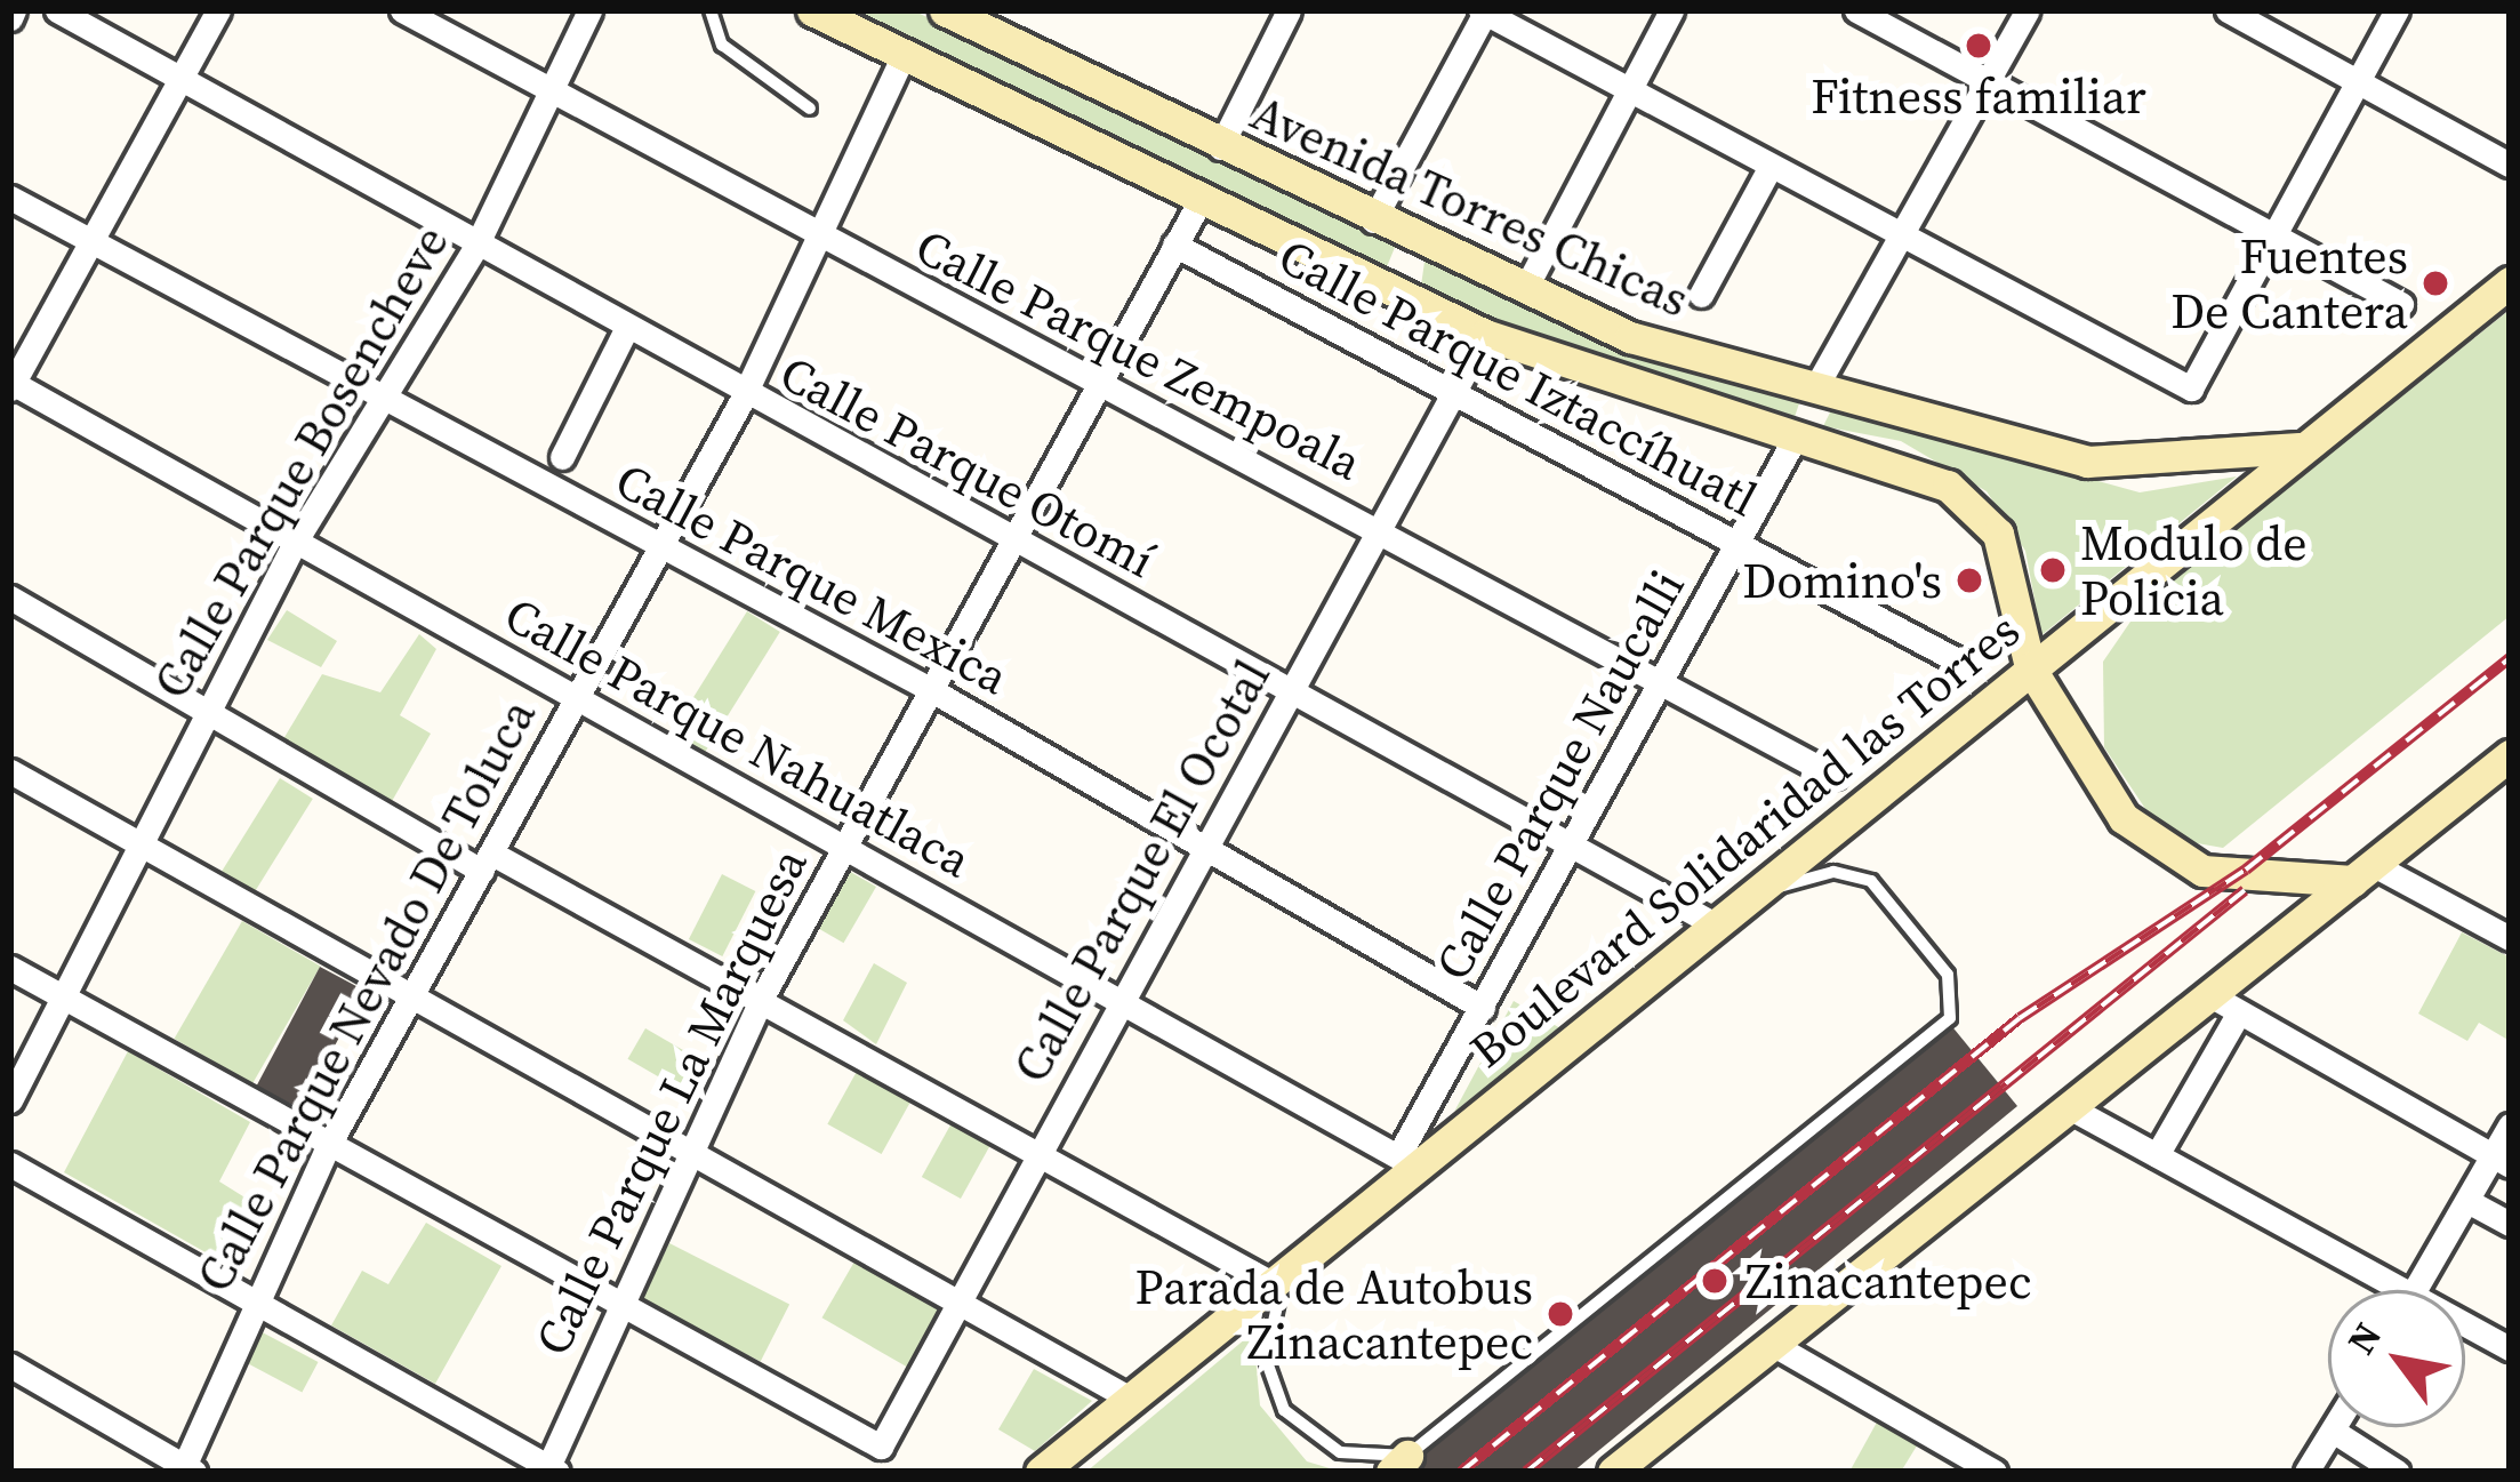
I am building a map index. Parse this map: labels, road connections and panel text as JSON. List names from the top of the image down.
{
  "streets": {
    "main road": ["Avenida Torres Chicas", "Boulevard Solidaridad las Torres"],
    "street": [
      "Calle Parque Zempoala",
      "Calle Parque Iztaccíhuatl",
      "Calle Parque Bosencheve",
      "Calle Parque Otomí",
      "Calle Parque Mexica",
      "Calle Parque Nahuatlaca",
      "Calle Parque Naucalli",
      "Calle Parque El Ocotal",
      "Calle Parque Nevado De Toluca",
      "Calle Parque La Marquesa"
    ]
  },
  "crossings": [
    ["Avenida Torres Chicas", "Boulevard Solidaridad las Torres"],
    ["Calle Parque Zempoala", "Calle Parque Bosencheve"],
    ["Calle Parque Zempoala", "Calle Parque Naucalli"],
    ["Calle Parque Zempoala", "Calle Parque El Ocotal"],
    ["Calle Parque Zempoala", "Calle Parque Nevado De Toluca"],
    ["Calle Parque Zempoala", "Calle Parque La Marquesa"],
    ["Calle Parque Iztaccíhuatl", "Calle Parque Naucalli"],
    ["Calle Parque Iztaccíhuatl", "Calle Parque El Ocotal"],
    ["Calle Parque Iztaccíhuatl", "Calle Parque La Marquesa"],
    ["Calle Parque Bosencheve", "Calle Parque Otomí"],
    ["Calle Parque Bosencheve", "Calle Parque Mexica"],
    ["Calle Parque Bosencheve", "Calle Parque Nahuatlaca"],
    ["Calle Parque Otomí", "Calle Parque Naucalli"],
    ["Calle Parque Otomí", "Boulevard Solidaridad las Torres"],
    ["Calle Parque Otomí", "Calle Parque El Ocotal"],
    ["Calle Parque Otomí", "Calle Parque Nevado De Toluca"],
    ["Calle Parque Otomí", "Calle Parque La Marquesa"],
    ["Calle Parque Mexica", "Calle Parque Naucalli"],
    ["Calle Parque Mexica", "Calle Parque El Ocotal"],
    ["Calle Parque Mexica", "Calle Parque Nevado De Toluca"],
    ["Calle Parque Mexica", "Calle Parque La Marquesa"],
    ["Calle Parque Nahuatlaca", "Calle Parque Naucalli"],
    ["Calle Parque Nahuatlaca", "Boulevard Solidaridad las Torres"],
    ["Calle Parque Nahuatlaca", "Calle Parque El Ocotal"],
    ["Calle Parque Nahuatlaca", "Calle Parque Nevado De Toluca"],
    ["Calle Parque Nahuatlaca", "Calle Parque La Marquesa"],
    ["Calle Parque Naucalli", "Boulevard Solidaridad las Torres"],
    ["Calle Parque El Ocotal", "Calle Parque La Marquesa"]
  ],
  "places": [
    "Fitness familiar",
    "Fuentes De Cantera",
    "Modulo de Policia",
    "Domino's",
    "Zinacantepec",
    "Parada de Autobus Zinacantepec"
  ],
  "north": "top left"
}
